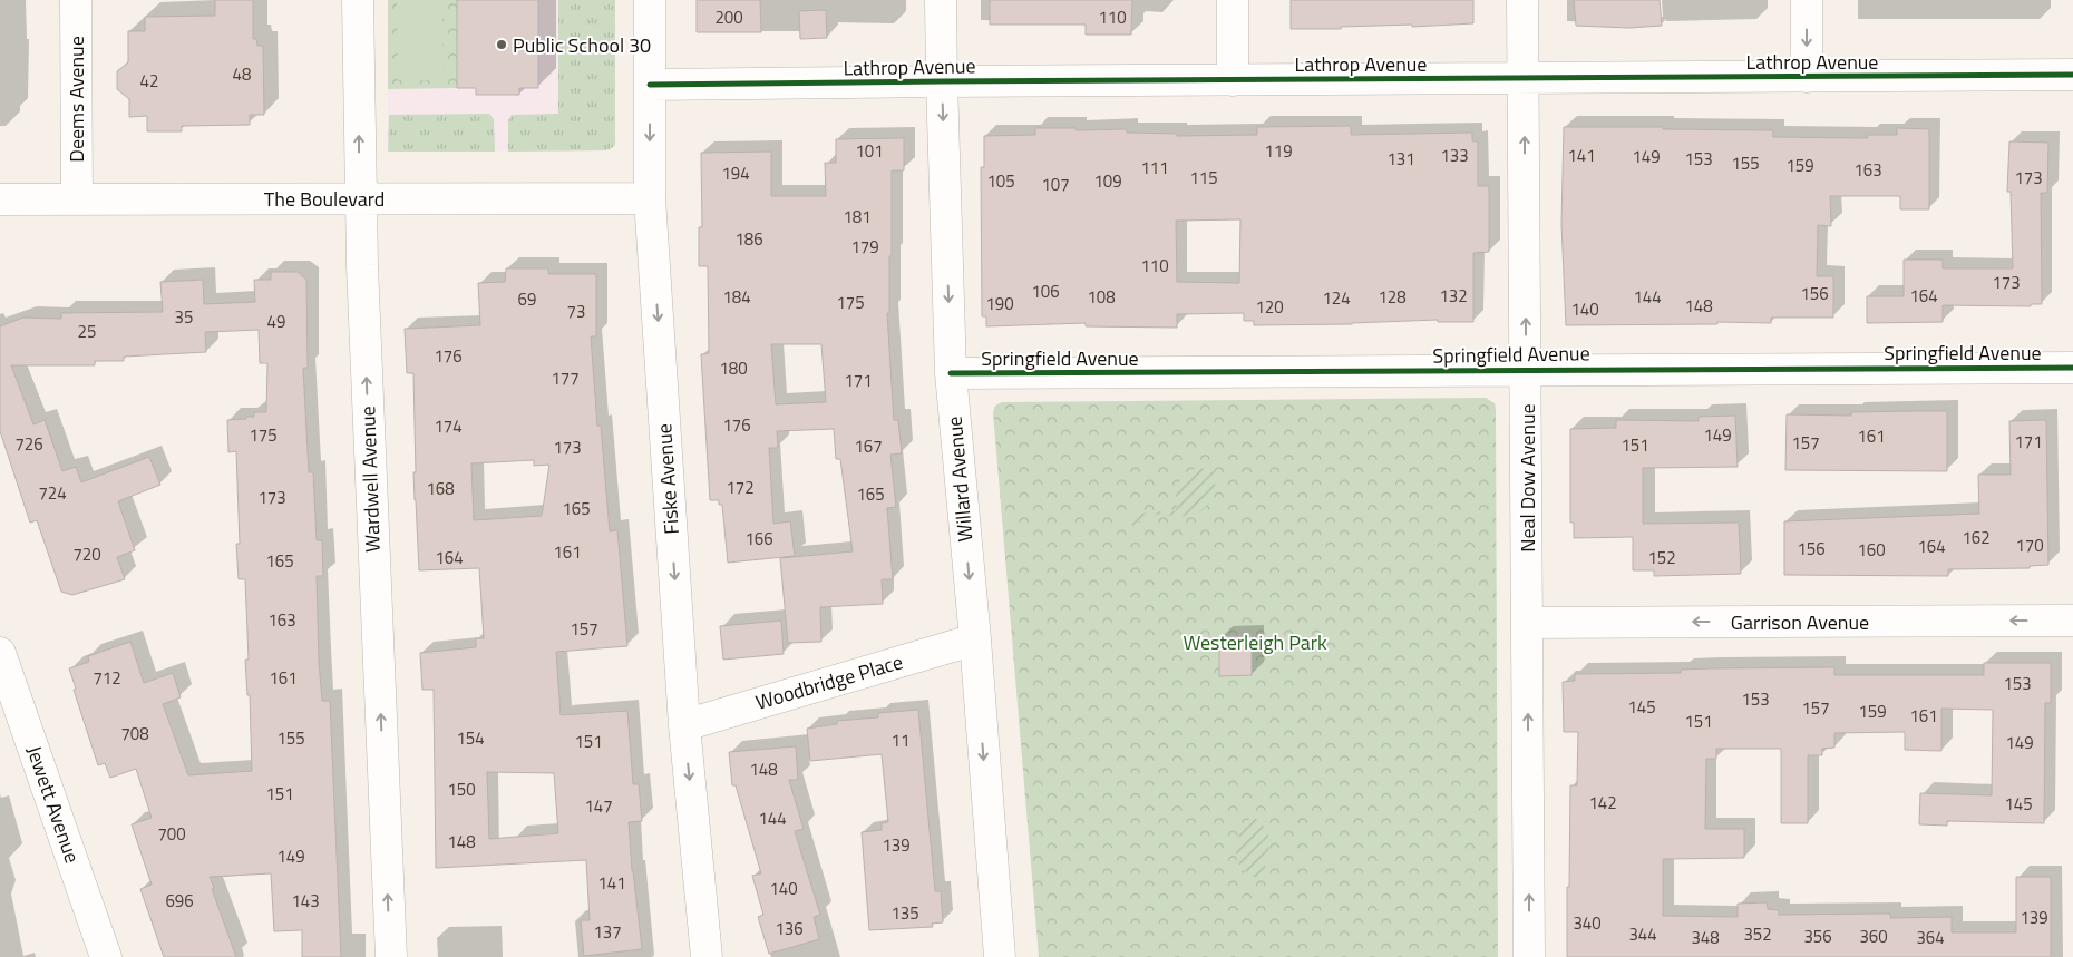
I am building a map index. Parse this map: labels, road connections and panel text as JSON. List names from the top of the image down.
{
  "streets": {
    "street": [
      "Lathrop Avenue",
      "Deems Avenue",
      "The Boulevard",
      "Springfield Avenue",
      "Neal Dow Avenue",
      "Wardwell Avenue",
      "Fiske Avenue",
      "Willard Avenue",
      "Garrison Avenue",
      "Woodbridge Place",
      "Jewett Avenue"
    ]
  },
  "crossings": [
    ["Lathrop Avenue", "Neal Dow Avenue"],
    ["Lathrop Avenue", "Fiske Avenue"],
    ["Lathrop Avenue", "Willard Avenue"],
    ["Deems Avenue", "The Boulevard"],
    ["The Boulevard", "Wardwell Avenue"],
    ["The Boulevard", "Fiske Avenue"],
    ["Springfield Avenue", "Neal Dow Avenue"],
    ["Springfield Avenue", "Willard Avenue"],
    ["Neal Dow Avenue", "Garrison Avenue"],
    ["Fiske Avenue", "Woodbridge Place"],
    ["Willard Avenue", "Woodbridge Place"]
  ],
  "one_way": [
    "Neal Dow Avenue",
    "Wardwell Avenue",
    "Fiske Avenue",
    "Willard Avenue",
    "Garrison Avenue"
  ],
  "parks": ["Westerleigh Park"],
  "places": ["Public School 30"],
  "house_numbers": [
    "200",
    "110",
    "48",
    "42",
    "101",
    "119",
    "133",
    "141",
    "149",
    "131",
    "153",
    "155",
    "159",
    "111",
    "163",
    "194",
    "115",
    "173",
    "105",
    "109",
    "107",
    "181",
    "186",
    "179",
    "110",
    "173",
    "106",
    "156",
    "132",
    "164",
    "184",
    "108",
    "128",
    "144",
    "124",
    "69",
    "175",
    "190",
    "148",
    "120",
    "140",
    "73",
    "35",
    "49",
    "25",
    "176",
    "180",
    "177",
    "171",
    "176",
    "174",
    "175",
    "149",
    "161",
    "171",
    "157",
    "726",
    "151",
    "167",
    "173",
    "172",
    "168",
    "724",
    "165",
    "173",
    "165",
    "162",
    "166",
    "170",
    "164",
    "156",
    "160",
    "161",
    "720",
    "164",
    "152",
    "165",
    "163",
    "157",
    "712",
    "161",
    "153",
    "153",
    "145",
    "157",
    "159",
    "161",
    "151",
    "708",
    "155",
    "154",
    "11",
    "151",
    "149",
    "148",
    "150",
    "151",
    "142",
    "145",
    "147",
    "144",
    "700",
    "148",
    "139",
    "149",
    "141",
    "140",
    "696",
    "143",
    "135",
    "139",
    "340",
    "136",
    "137",
    "344",
    "352",
    "356",
    "360",
    "348",
    "364"
  ]
}
